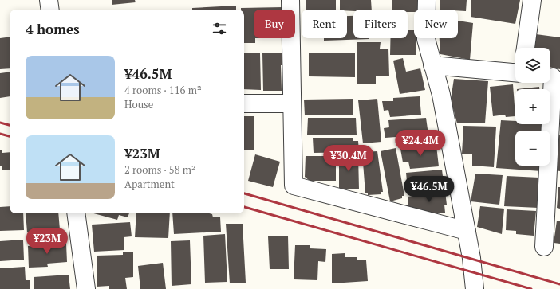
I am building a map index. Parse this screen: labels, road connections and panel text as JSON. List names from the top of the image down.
{
  "page": {
    "chip": [
      "Buy",
      "Rent",
      "Filters",
      "New"
    ],
    "heading": "4 homes",
    "map_buttons": ["+", "−"],
    "list": [
      {
        "name": "¥46.5M",
        "note": "4 rooms · 116 m² · House"
      },
      {
        "name": "¥23M",
        "note": "2 rooms · 58 m² · Apartment"
      }
    ],
    "price": [
      "¥24.4M",
      "¥30.4M",
      "¥46.5M",
      "¥23M"
    ]
  }
}
